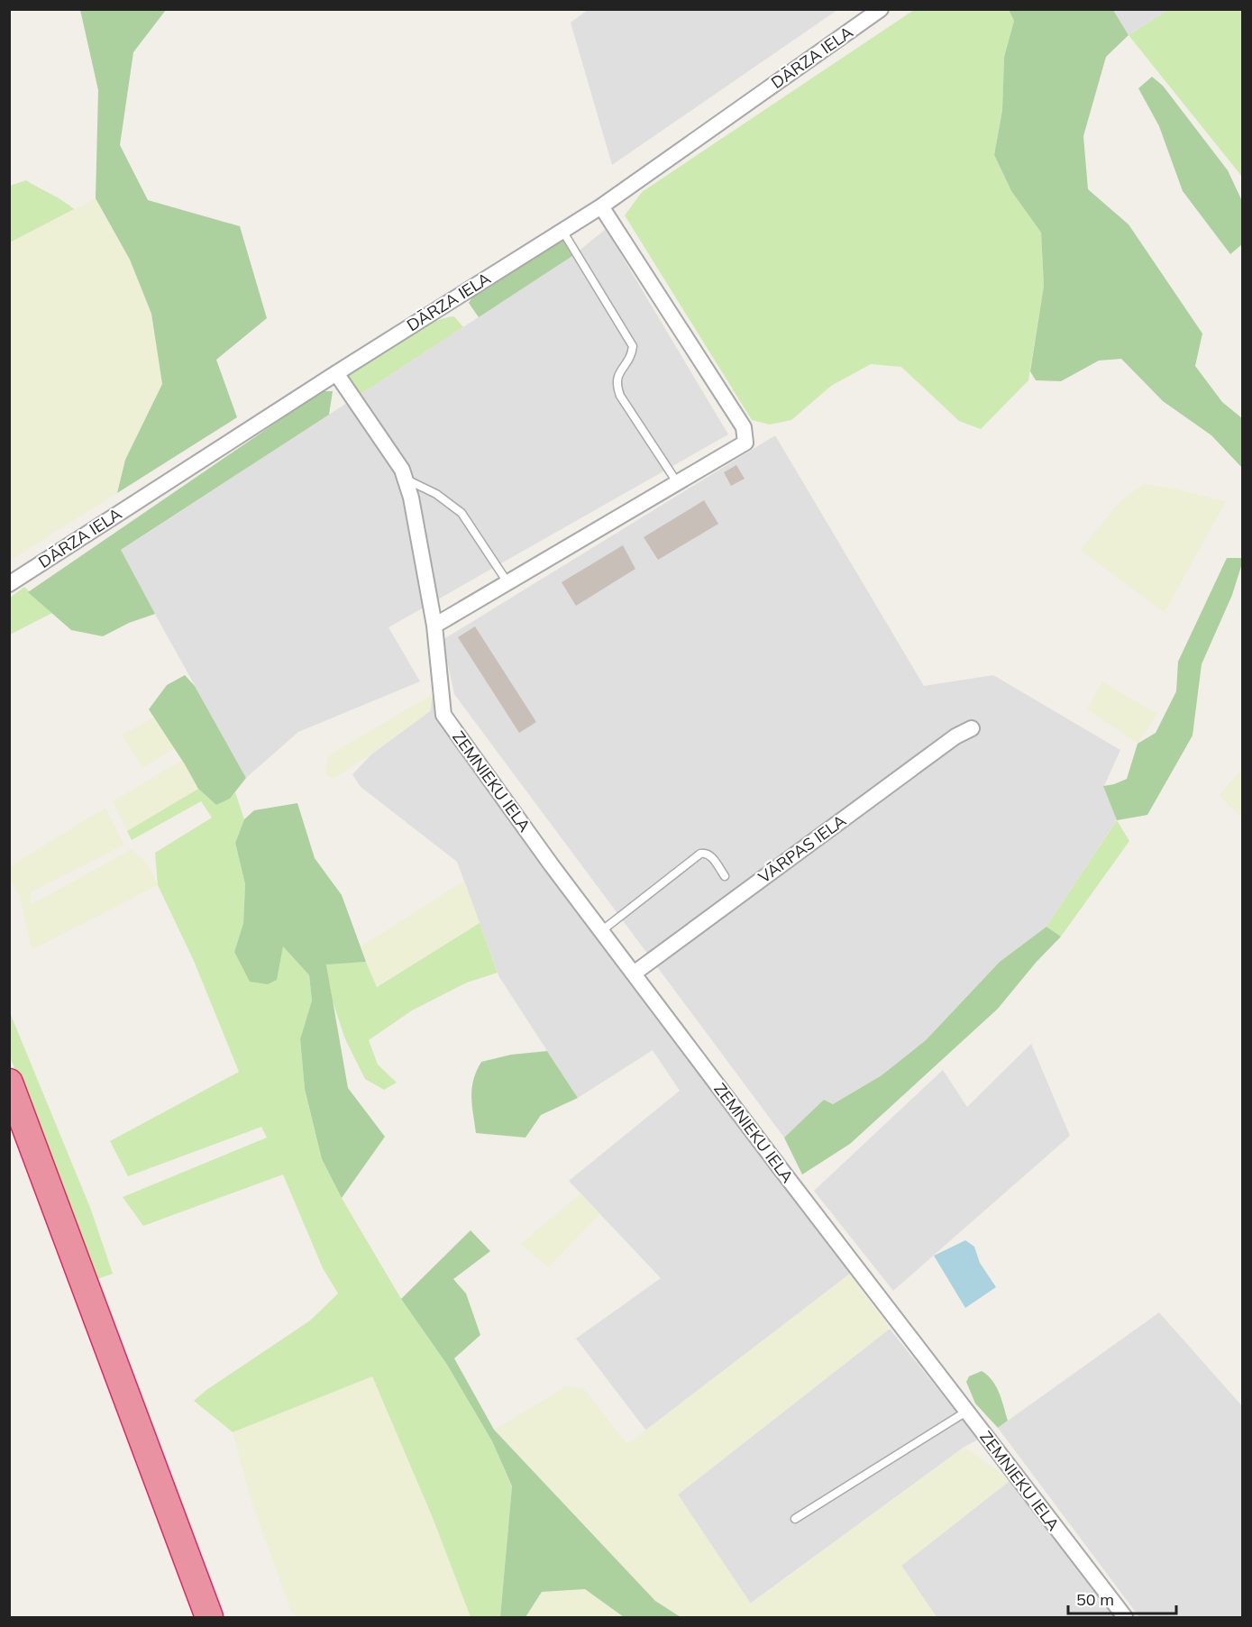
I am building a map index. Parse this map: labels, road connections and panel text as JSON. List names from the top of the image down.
{
  "streets": {
    "street": ["DĀRZA IELA", "ZEMNIEKU IELA", "VĀRPAS IELA"]
  },
  "crossings": [
    ["DĀRZA IELA", "ZEMNIEKU IELA"],
    ["ZEMNIEKU IELA", "VĀRPAS IELA"]
  ],
  "scale_bar": "50 m"
}
